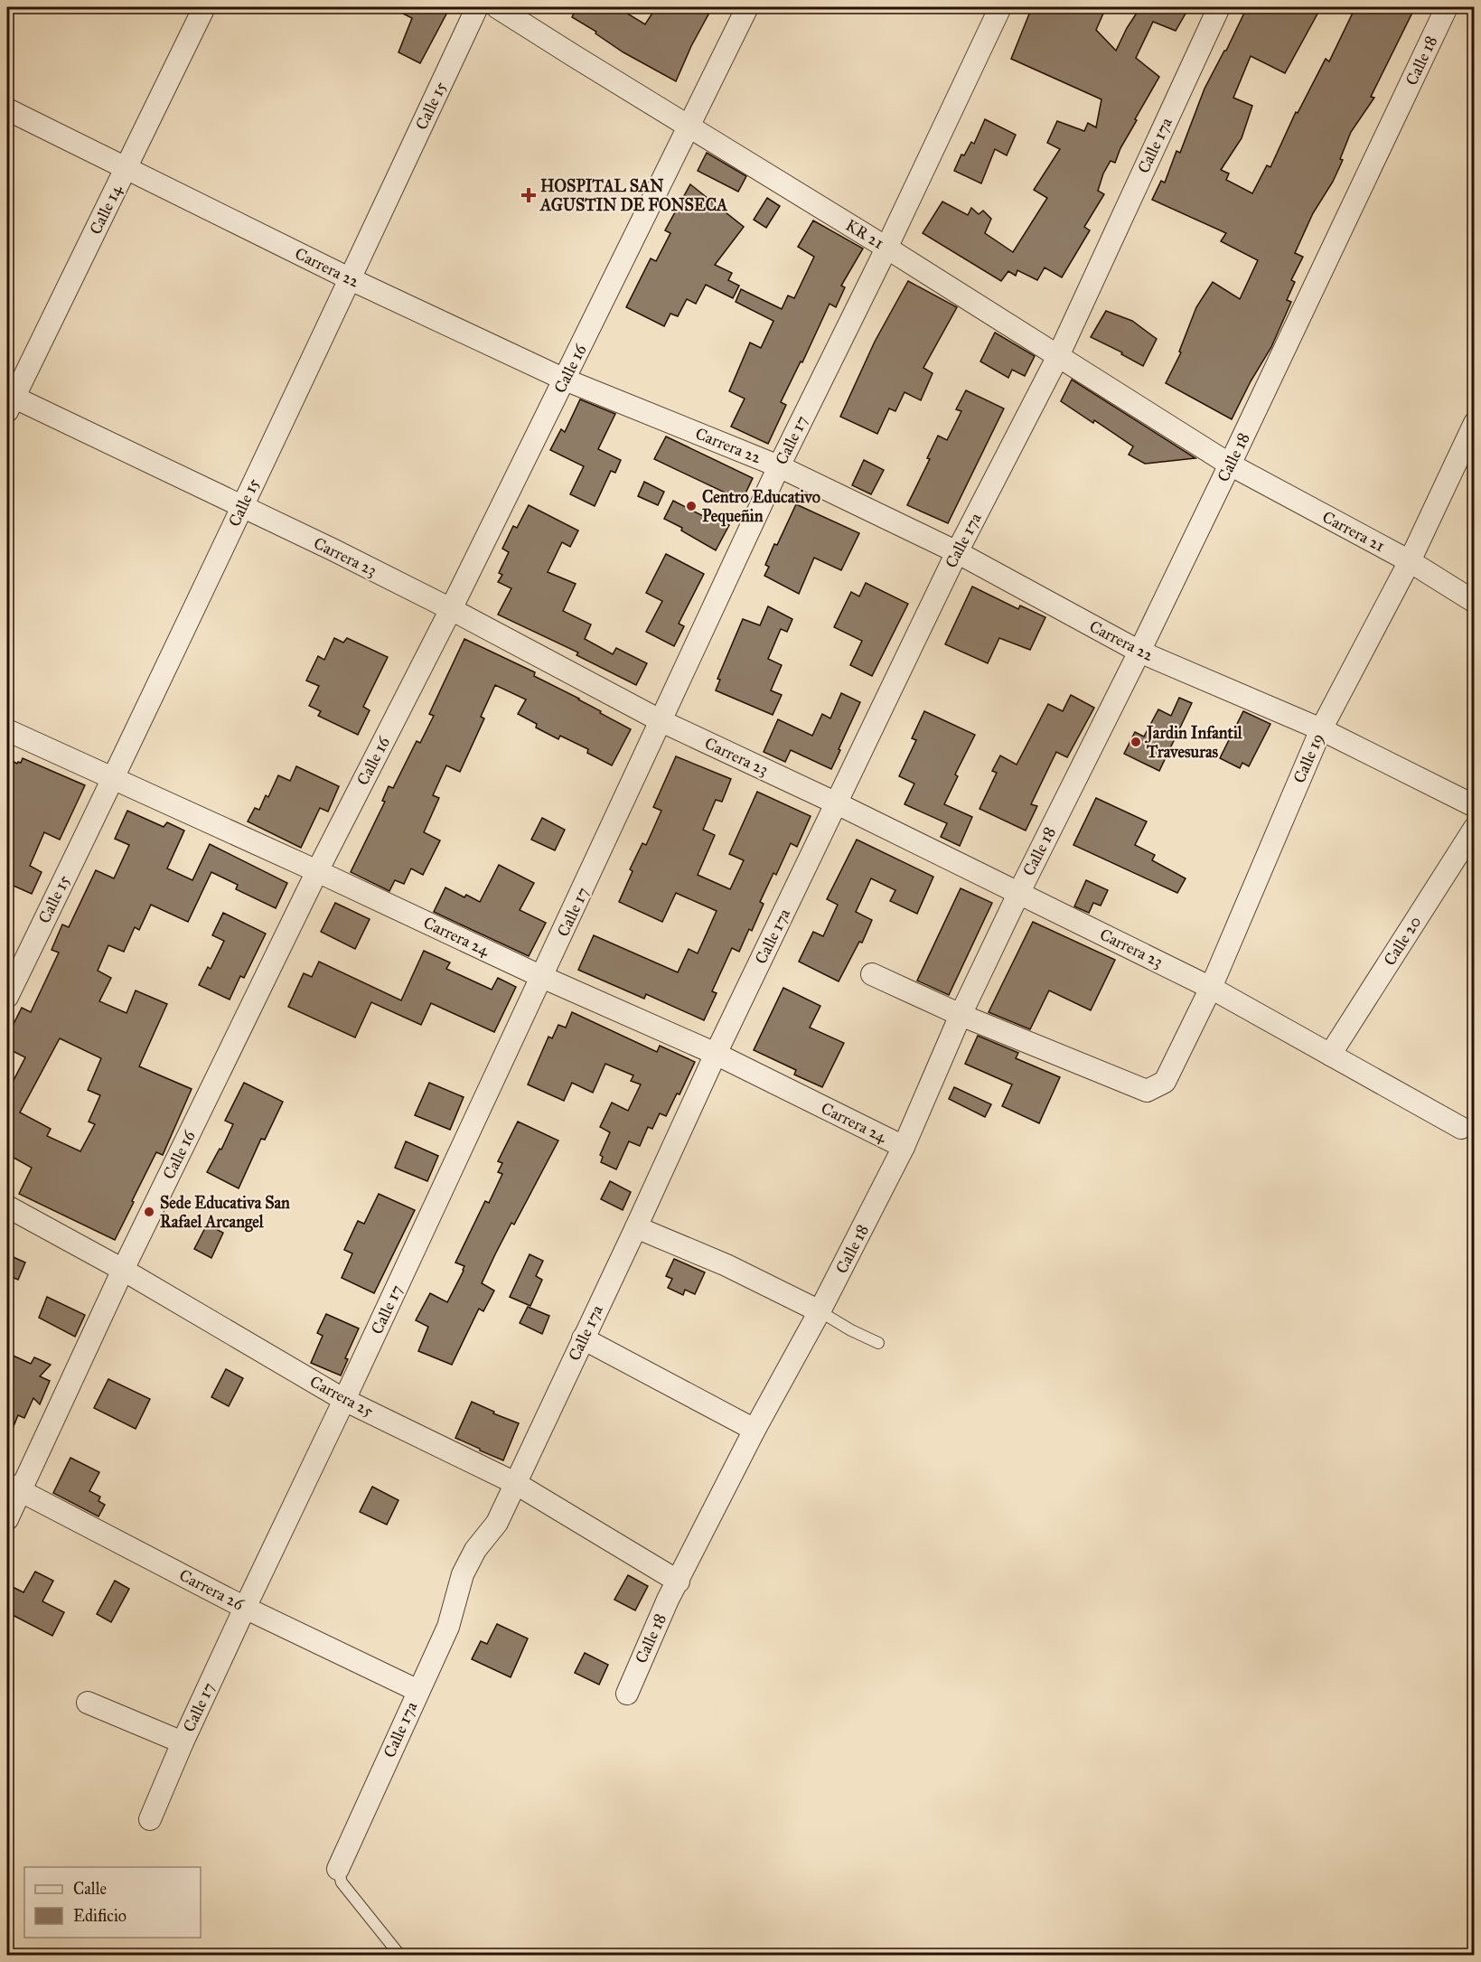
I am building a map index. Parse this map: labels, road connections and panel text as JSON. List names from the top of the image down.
{
  "streets": {
    "street": [
      "Calle 18",
      "Calle 15",
      "Calle 17a",
      "Calle 14",
      "KR 21",
      "Carrera 22",
      "Calle 16",
      "Calle 17",
      "Carrera 21",
      "Carrera 23",
      "Calle 19",
      "Carrera 24",
      "Calle 20",
      "Carrera 25",
      "Carrera 26"
    ]
  },
  "crossings": [
    ["Calle 18", "KR 21"],
    ["Calle 18", "Carrera 22"],
    ["Calle 18", "Carrera 21"],
    ["Calle 18", "Carrera 23"],
    ["Calle 18", "Calle 19"],
    ["Calle 18", "Carrera 24"],
    ["Calle 18", "Carrera 25"],
    ["Calle 15", "Carrera 22"],
    ["Calle 15", "Carrera 23"],
    ["Calle 15", "Carrera 24"],
    ["Calle 17a", "KR 21"],
    ["Calle 17a", "Carrera 22"],
    ["Calle 17a", "Carrera 23"],
    ["Calle 17a", "Carrera 24"],
    ["Calle 17a", "Carrera 25"],
    ["Calle 17a", "Carrera 26"],
    ["Calle 14", "Carrera 22"],
    ["Calle 14", "Carrera 23"],
    ["KR 21", "Calle 16"],
    ["KR 21", "Calle 17"],
    ["KR 21", "Carrera 21"],
    ["Carrera 22", "Calle 16"],
    ["Carrera 22", "Calle 17"],
    ["Carrera 22", "Calle 19"],
    ["Calle 16", "Carrera 23"],
    ["Calle 16", "Carrera 24"],
    ["Calle 16", "Carrera 25"],
    ["Calle 16", "Carrera 26"],
    ["Calle 17", "Carrera 23"],
    ["Calle 17", "Carrera 24"],
    ["Calle 17", "Carrera 25"],
    ["Calle 17", "Carrera 26"],
    ["Carrera 21", "Calle 19"],
    ["Carrera 23", "Calle 19"],
    ["Carrera 23", "Calle 20"]
  ],
  "places": {
    "health": ["HOSPITAL SAN AGUSTIN DE FONSECA"],
    "other": ["Centro Educativo Pequeñin", "Jardin Infantil Travesuras", "Sede Educativa San Rafael Arcangel"]
  },
  "legend": ["Calle", "Edificio"]
}
